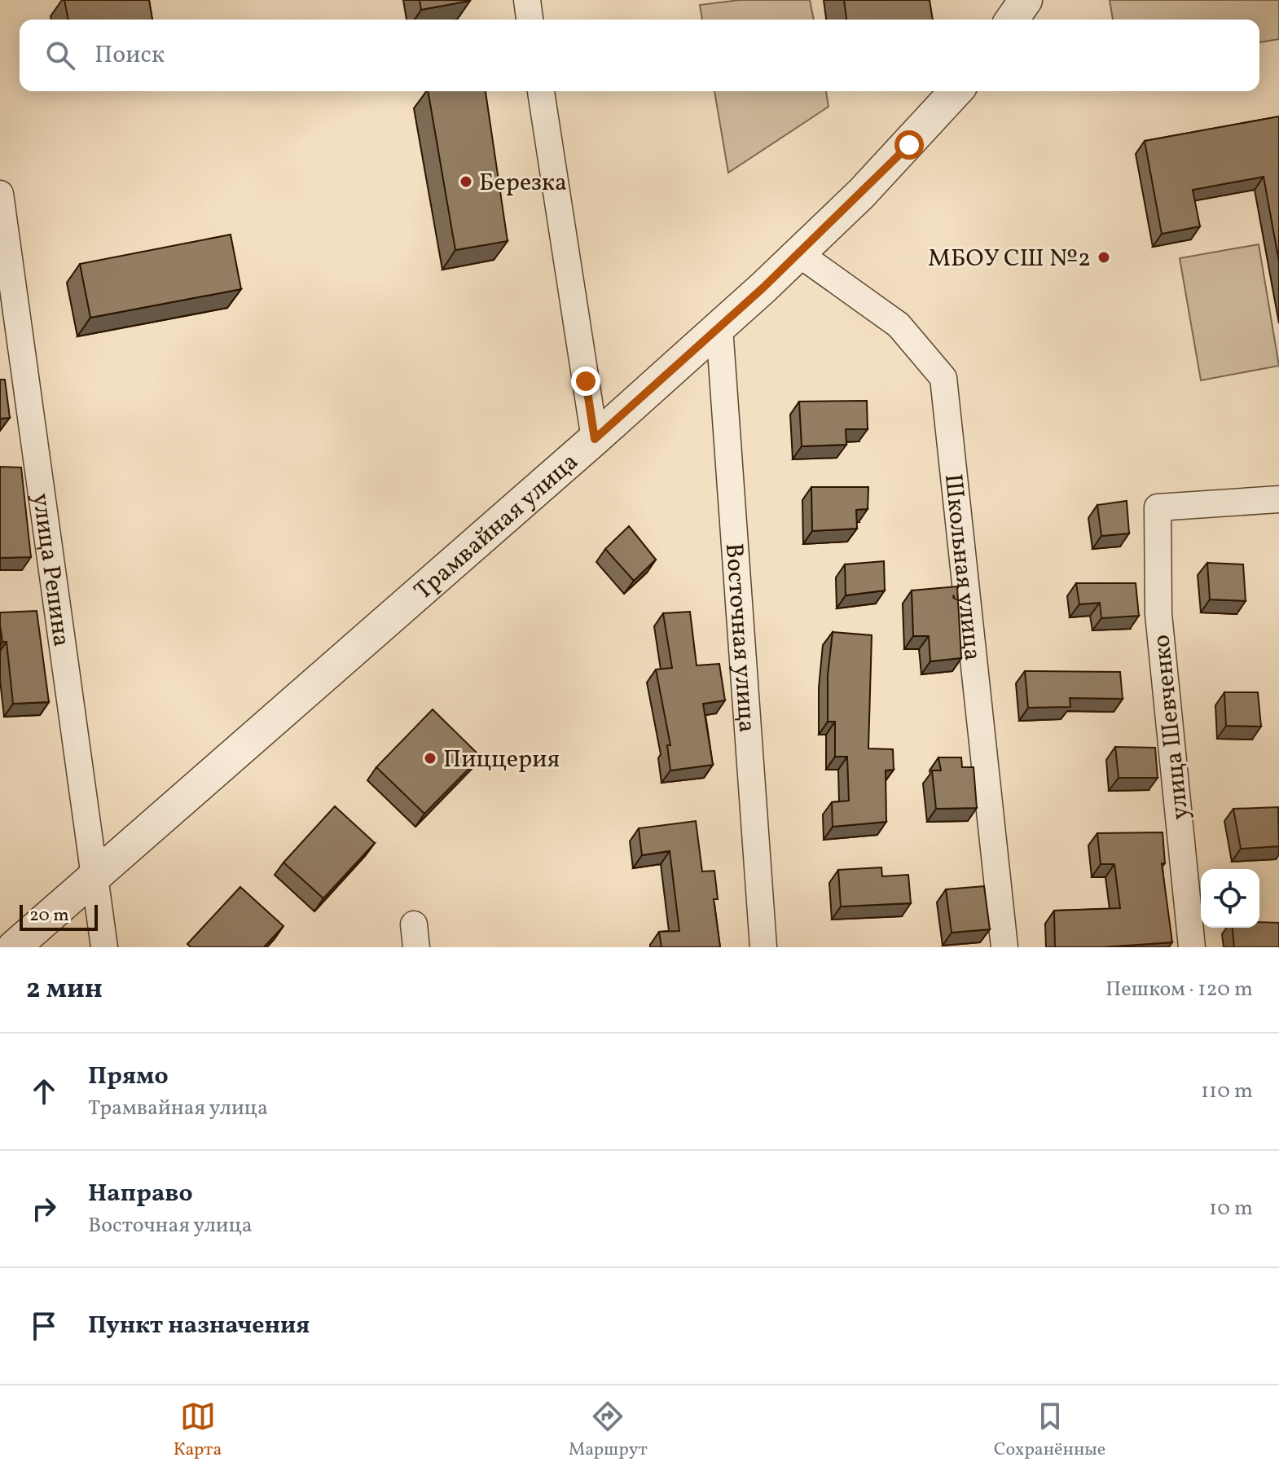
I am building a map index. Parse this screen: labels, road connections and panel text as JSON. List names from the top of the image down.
{
  "streets": {
    "street": [
      "Трамвайная улица",
      "Школьная улица",
      "улица Репина",
      "Восточная улица",
      "улица Шевченко"
    ]
  },
  "crossings": [
    ["Трамвайная улица", "Школьная улица"],
    ["Трамвайная улица", "улица Репина"],
    ["Трамвайная улица", "Восточная улица"]
  ],
  "places": ["Березка", "МБОУ СШ №2", "Пиццерия"],
  "scale_bar": "20 m",
  "page": {
    "search": "Поиск",
    "scale": "20 m",
    "heading": ["2 мин", "Пешком · 120 m"],
    "list": [
      ["Прямо", "Трамвайная улица", "110 m"],
      ["Направо", "Восточная улица", "10 m"],
      "Пункт назначения"
    ],
    "nav": ["Карта", "Маршрут", "Сохранённые"]
  }
}
